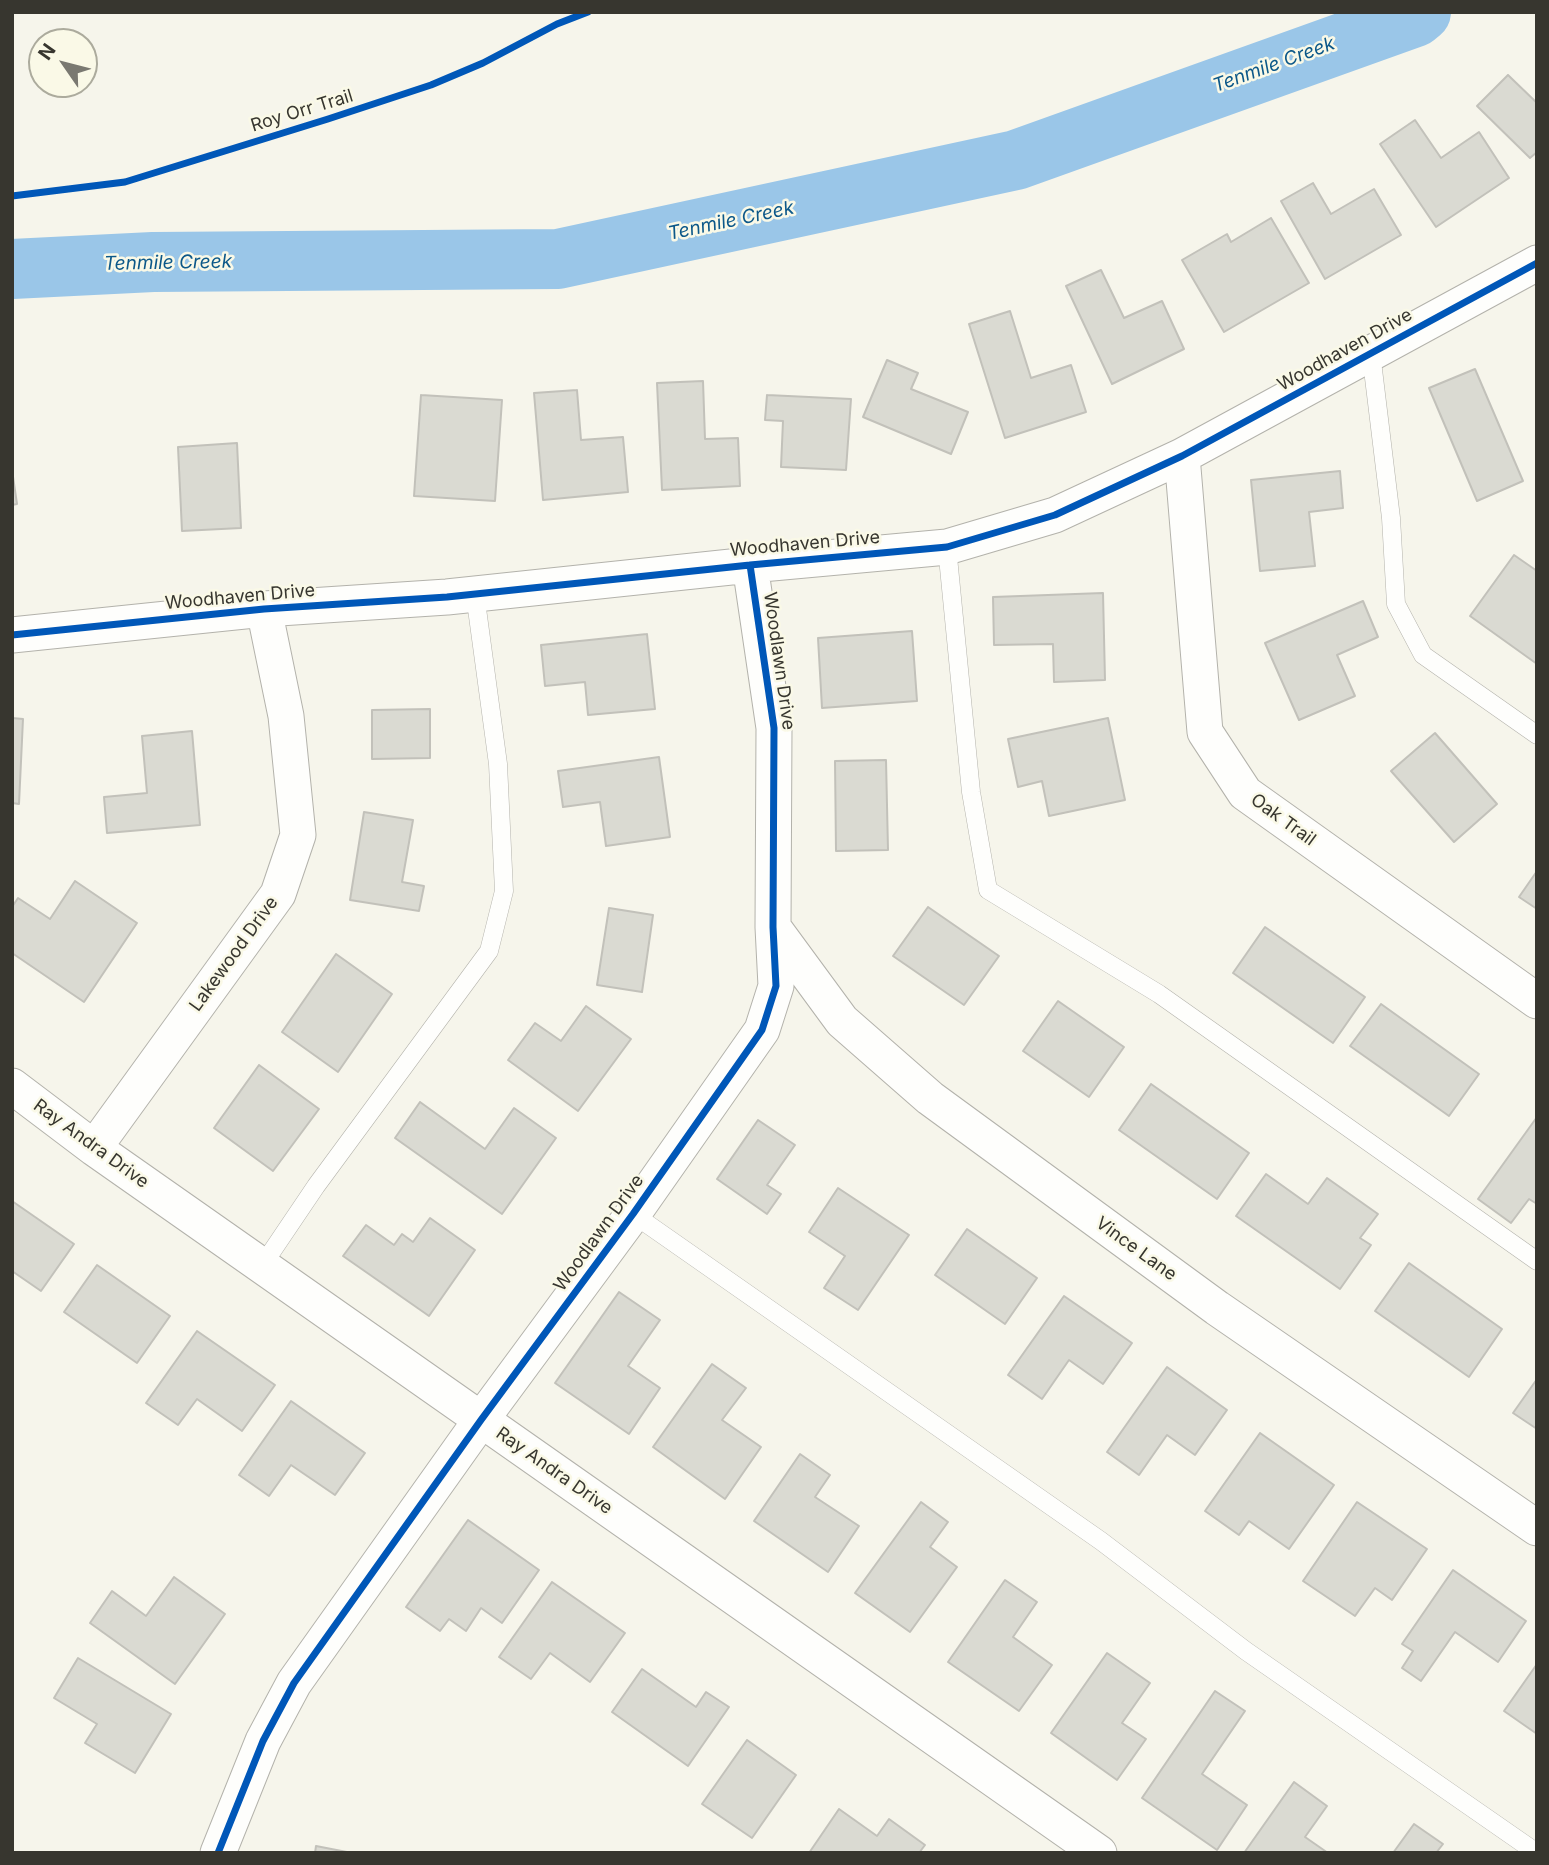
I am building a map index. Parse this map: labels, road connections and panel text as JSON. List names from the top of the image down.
{
  "streets": {
    "street": [
      "Woodhaven Drive",
      "Woodlawn Drive",
      "Oak Trail",
      "Lakewood Drive",
      "Ray Andra Drive",
      "Vince Lane"
    ],
    "cycle path": ["Roy Orr Trail"]
  },
  "crossings": [
    ["Woodhaven Drive", "Woodlawn Drive"],
    ["Woodhaven Drive", "Oak Trail"],
    ["Woodhaven Drive", "Lakewood Drive"],
    ["Woodlawn Drive", "Ray Andra Drive"],
    ["Woodlawn Drive", "Vince Lane"],
    ["Lakewood Drive", "Ray Andra Drive"]
  ],
  "water": ["Tenmile Creek"],
  "north": "top left"
}
